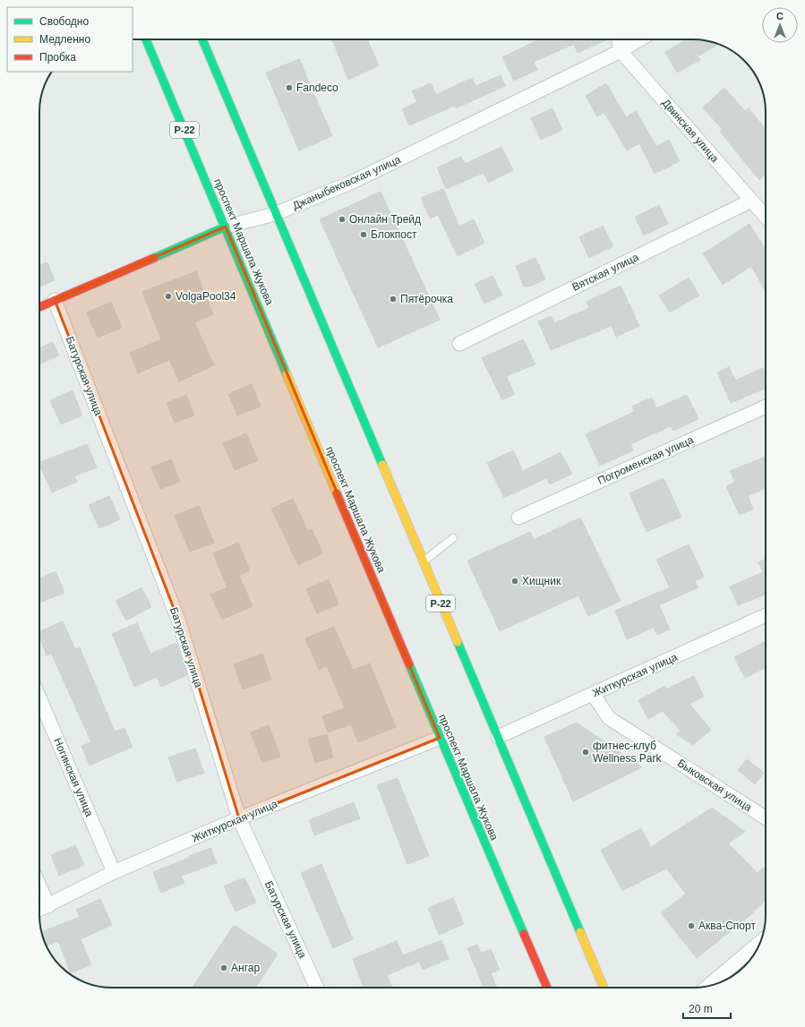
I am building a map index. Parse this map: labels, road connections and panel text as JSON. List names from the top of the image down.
{
  "streets": {
    "main road": ["Р-22", "Джаныбековская улица", "проспект Маршала Жукова"],
    "street": [
      "Двинская улица",
      "Вятская улица",
      "Батурская улица",
      "Погроменская улица",
      "Житкурская улица",
      "Ногинская улица",
      "Быковская улица"
    ]
  },
  "crossings": [
    ["Р-22", "Джаныбековская улица"],
    ["Р-22", "Житкурская улица"],
    ["Двинская улица", "Джаныбековская улица"],
    ["Двинская улица", "Вятская улица"],
    ["Джаныбековская улица", "проспект Маршала Жукова"],
    ["Джаныбековская улица", "Батурская улица"],
    ["проспект Маршала Жукова", "Житкурская улица"],
    ["Батурская улица", "Житкурская улица"],
    ["Житкурская улица", "Ногинская улица"],
    ["Житкурская улица", "Быковская улица"]
  ],
  "places": [
    "Fandeco",
    "Онлайн Трейд",
    "Блокпост",
    "VolgaPool34",
    "Пятёрочка",
    "Хищник",
    "фитнес-клуб Wellness Park",
    "Аква-Спорт",
    "Ангар"
  ],
  "legend": ["Свободно", "Медленно", "Пробка"],
  "scale_bar": "20 m",
  "north": "top"
}
